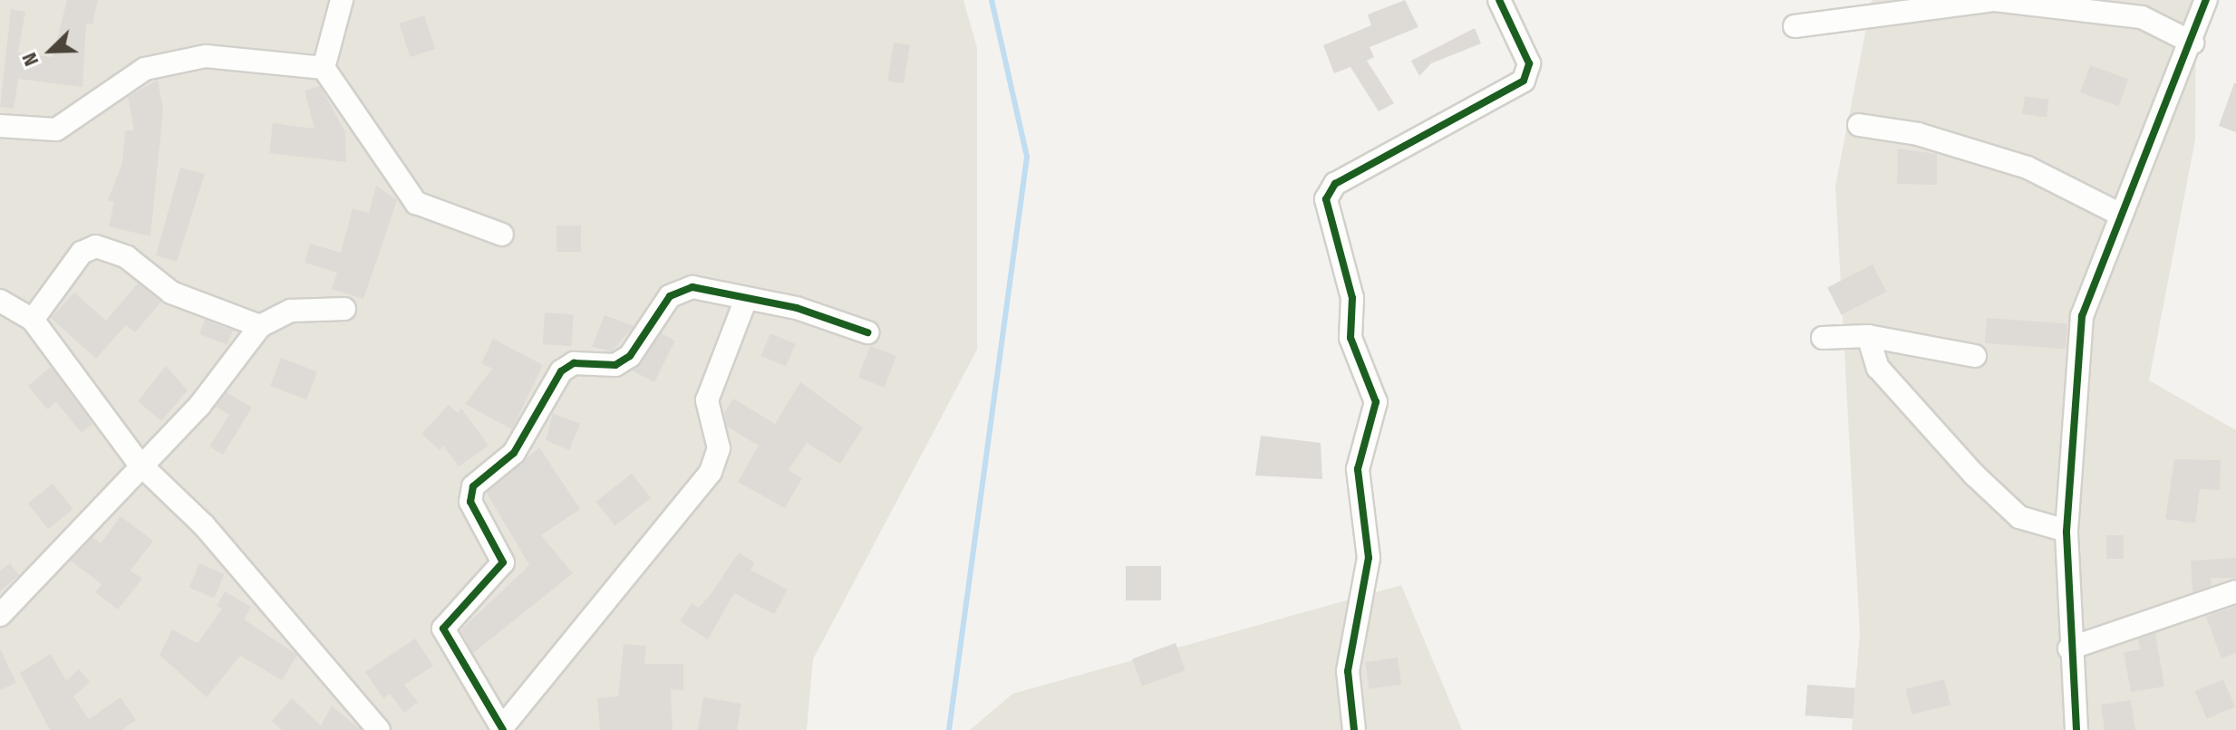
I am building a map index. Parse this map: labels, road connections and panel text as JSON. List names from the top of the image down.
{
  "north": "bottom left"
}
